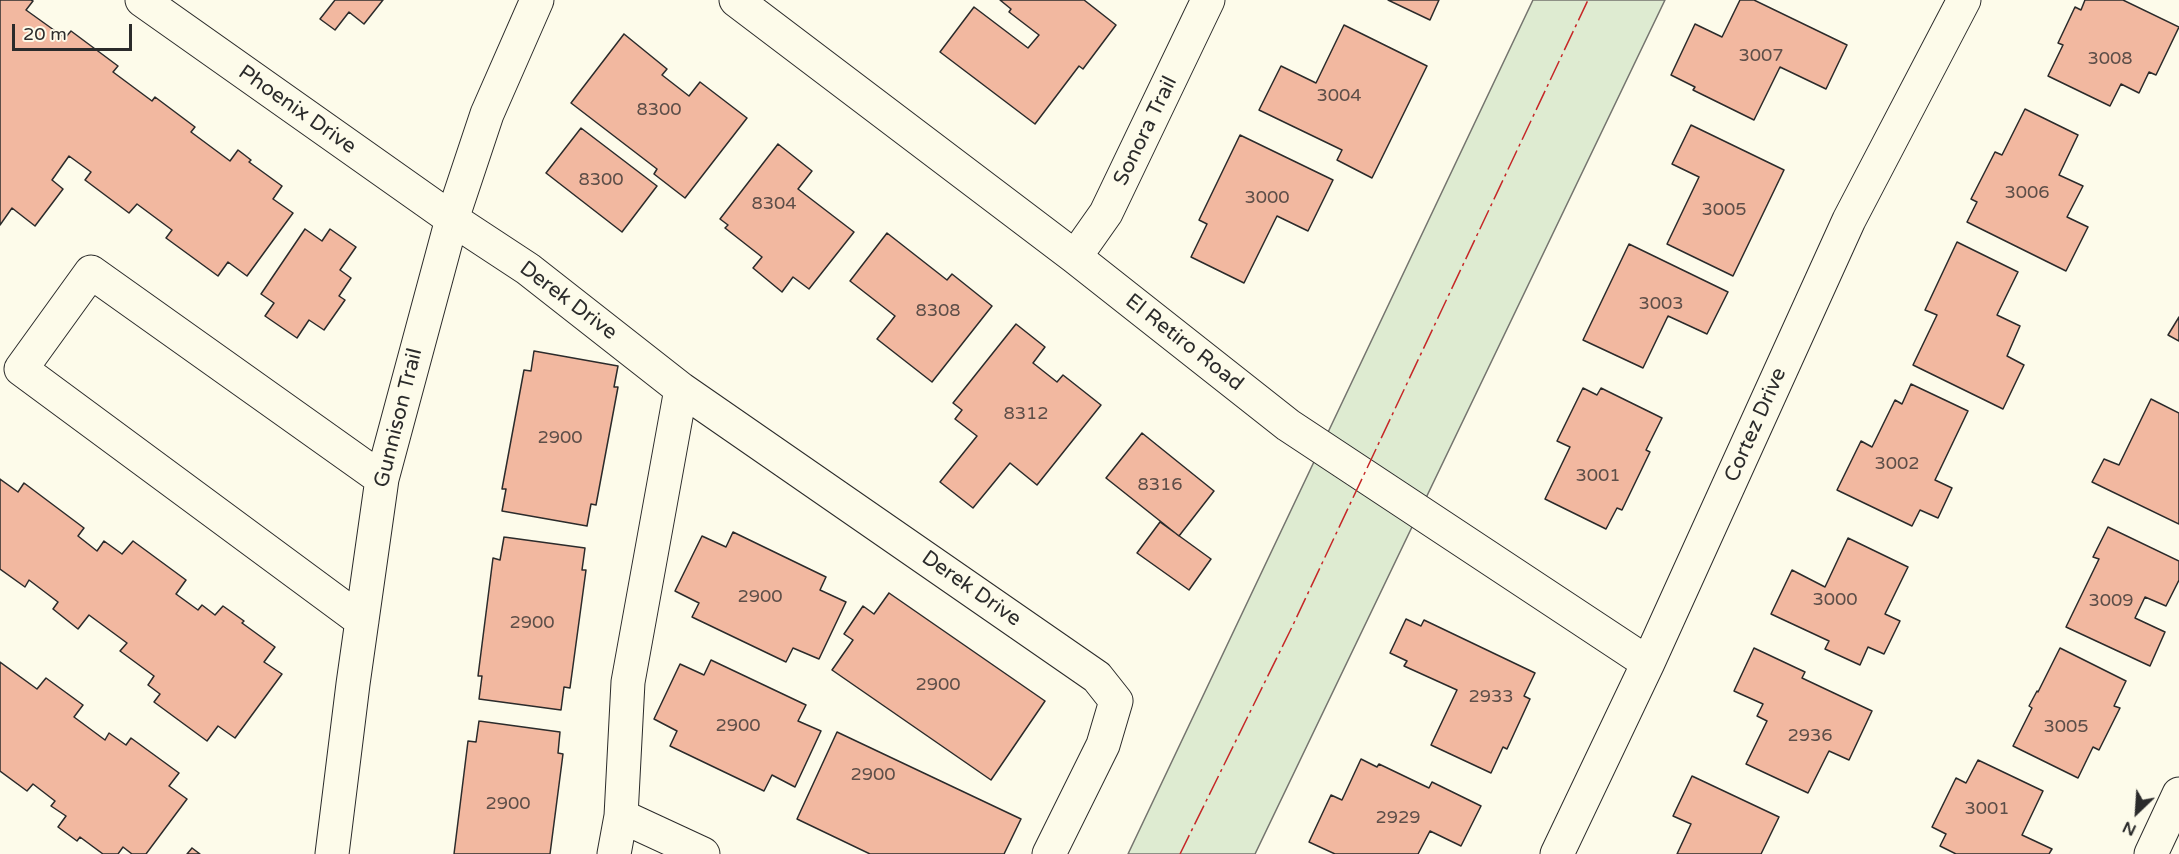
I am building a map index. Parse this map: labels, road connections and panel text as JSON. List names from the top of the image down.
{
  "streets": {
    "street": [
      "Phoenix Drive",
      "Sonora Trail",
      "Derek Drive",
      "El Retiro Road",
      "Gunnison Trail",
      "Cortez Drive"
    ]
  },
  "crossings": [
    ["Phoenix Drive", "Derek Drive"],
    ["Phoenix Drive", "Gunnison Trail"],
    ["Sonora Trail", "El Retiro Road"],
    ["Derek Drive", "Gunnison Trail"],
    ["El Retiro Road", "Cortez Drive"]
  ],
  "house_numbers": [
    "3007",
    "3008",
    "3004",
    "8300",
    "8300",
    "3006",
    "3000",
    "8304",
    "3005",
    "3003",
    "8308",
    "8312",
    "2900",
    "3002",
    "3001",
    "8316",
    "2900",
    "3000",
    "3009",
    "2900",
    "2900",
    "2933",
    "2900",
    "3005",
    "2936",
    "2900",
    "2900",
    "3001",
    "2929"
  ],
  "scale_bar": "20 m",
  "north": "bottom left"
}
